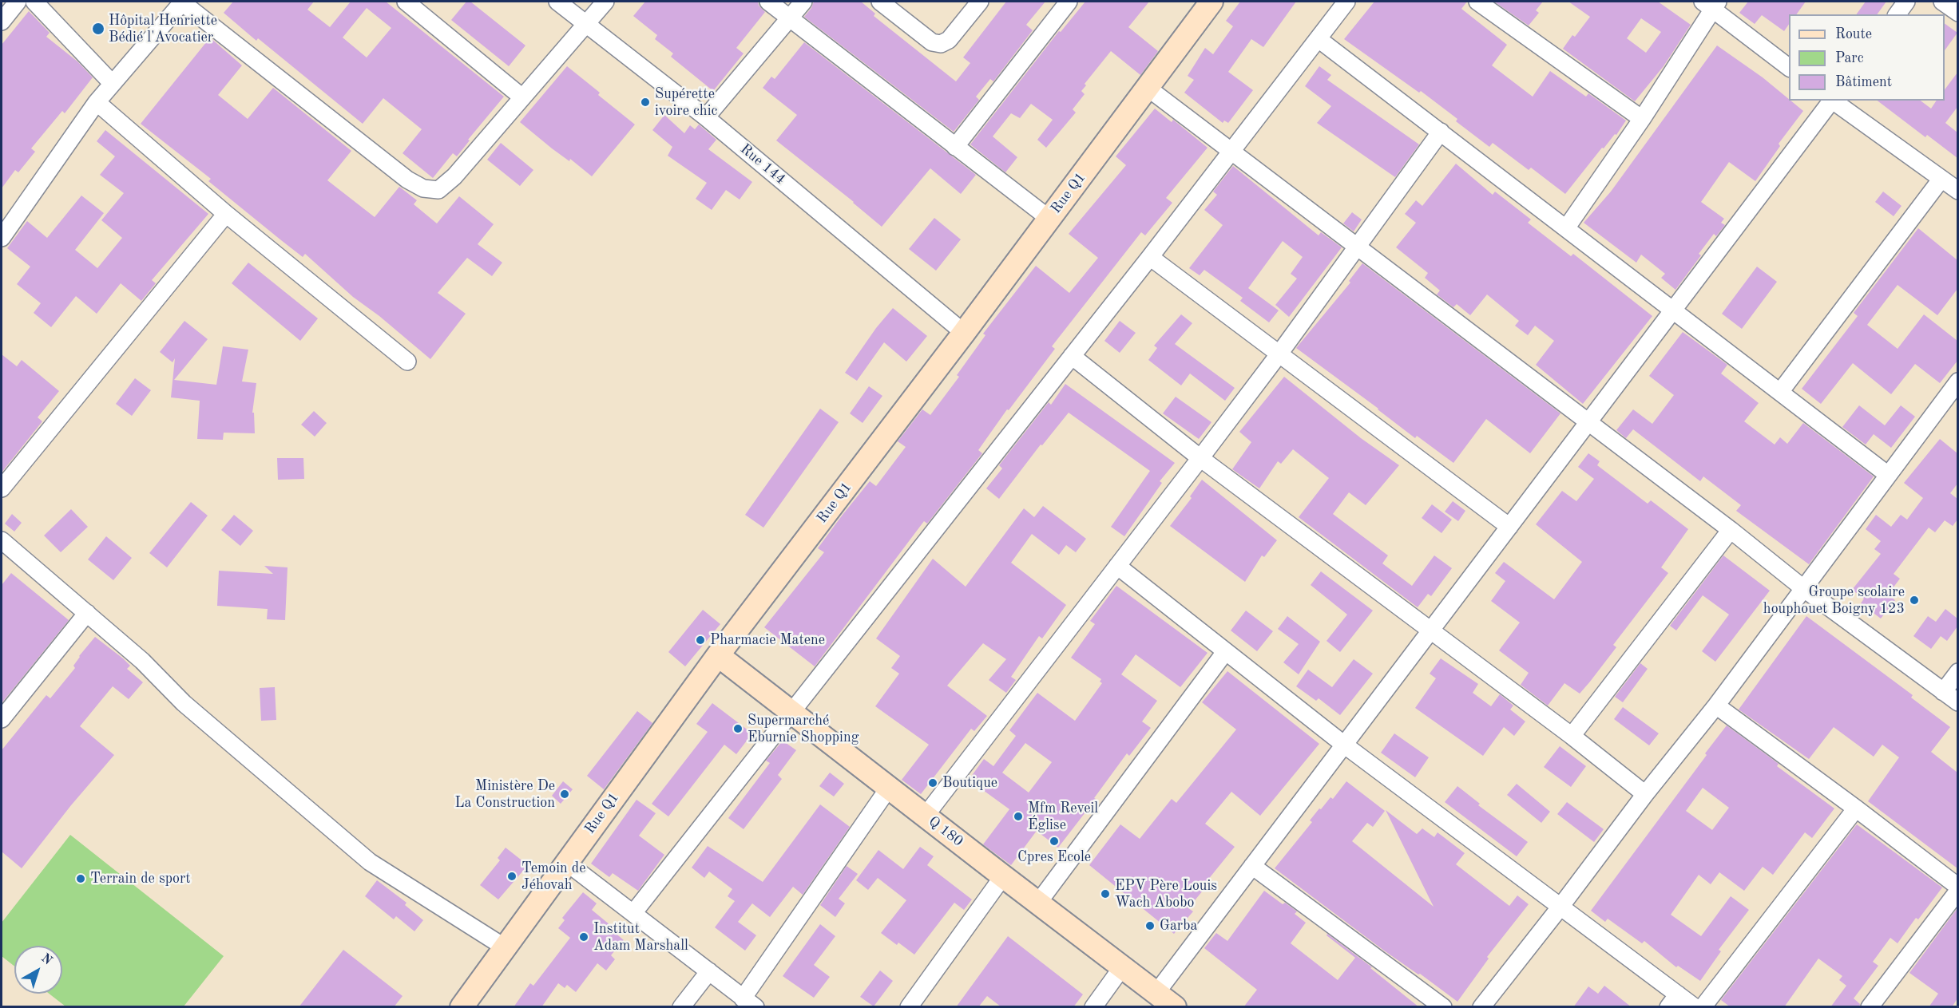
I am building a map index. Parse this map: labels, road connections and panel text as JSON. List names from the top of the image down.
{
  "streets": {
    "street": ["Rue 144", "Rue Q1", "Q 180"]
  },
  "crossings": [
    ["Rue 144", "Rue Q1"],
    ["Rue Q1", "Q 180"]
  ],
  "places": [
    "Hôpital Henriette Bédié l'Avocatier",
    "Supérette ivoire chic",
    "Groupe scolaire houphouet Boigny 123",
    "Pharmacie Matene",
    "Supermarché Eburnie Shopping",
    "Boutique",
    "Ministère De La Construction",
    "Mfm Reveil Église",
    "Cpres Ecole",
    "Temoin de Jéhovah",
    "Terrain de sport",
    "EPV Père Louis Wach Abobo",
    "Garba",
    "Institut Adam Marshall"
  ],
  "legend": ["Route", "Parc", "Bâtiment"],
  "north": "top right"
}
